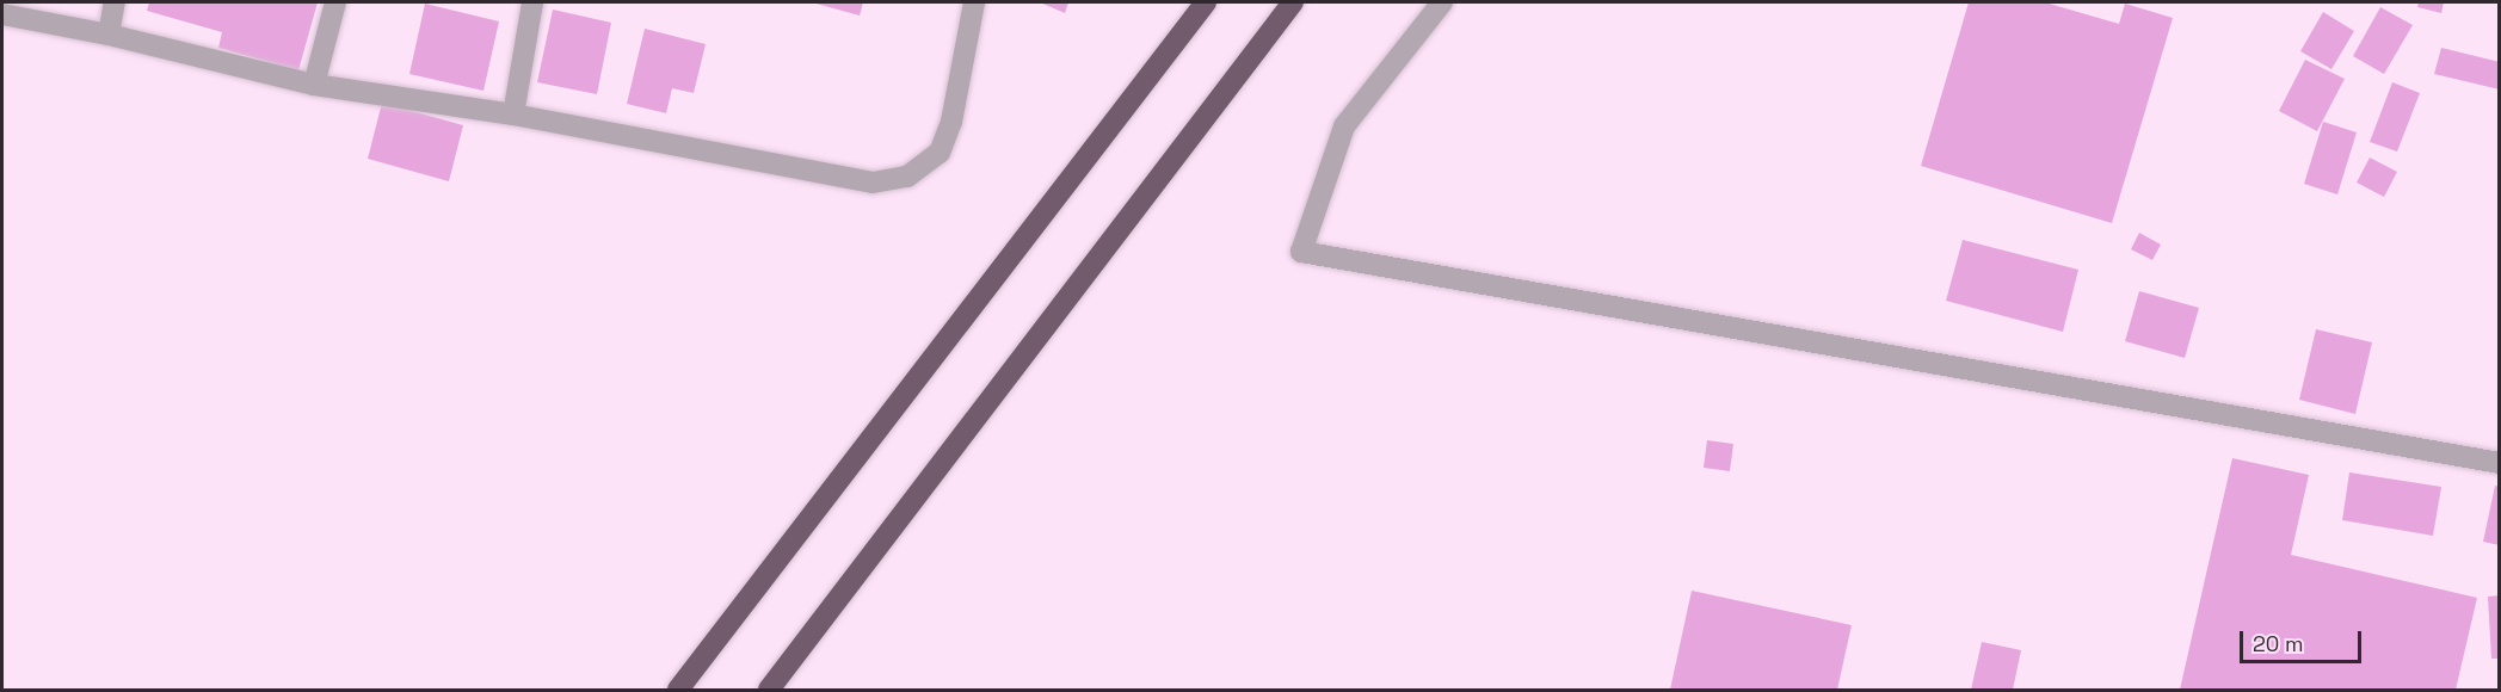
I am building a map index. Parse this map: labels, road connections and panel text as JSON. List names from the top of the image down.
{
  "scale_bar": "20 m"
}
